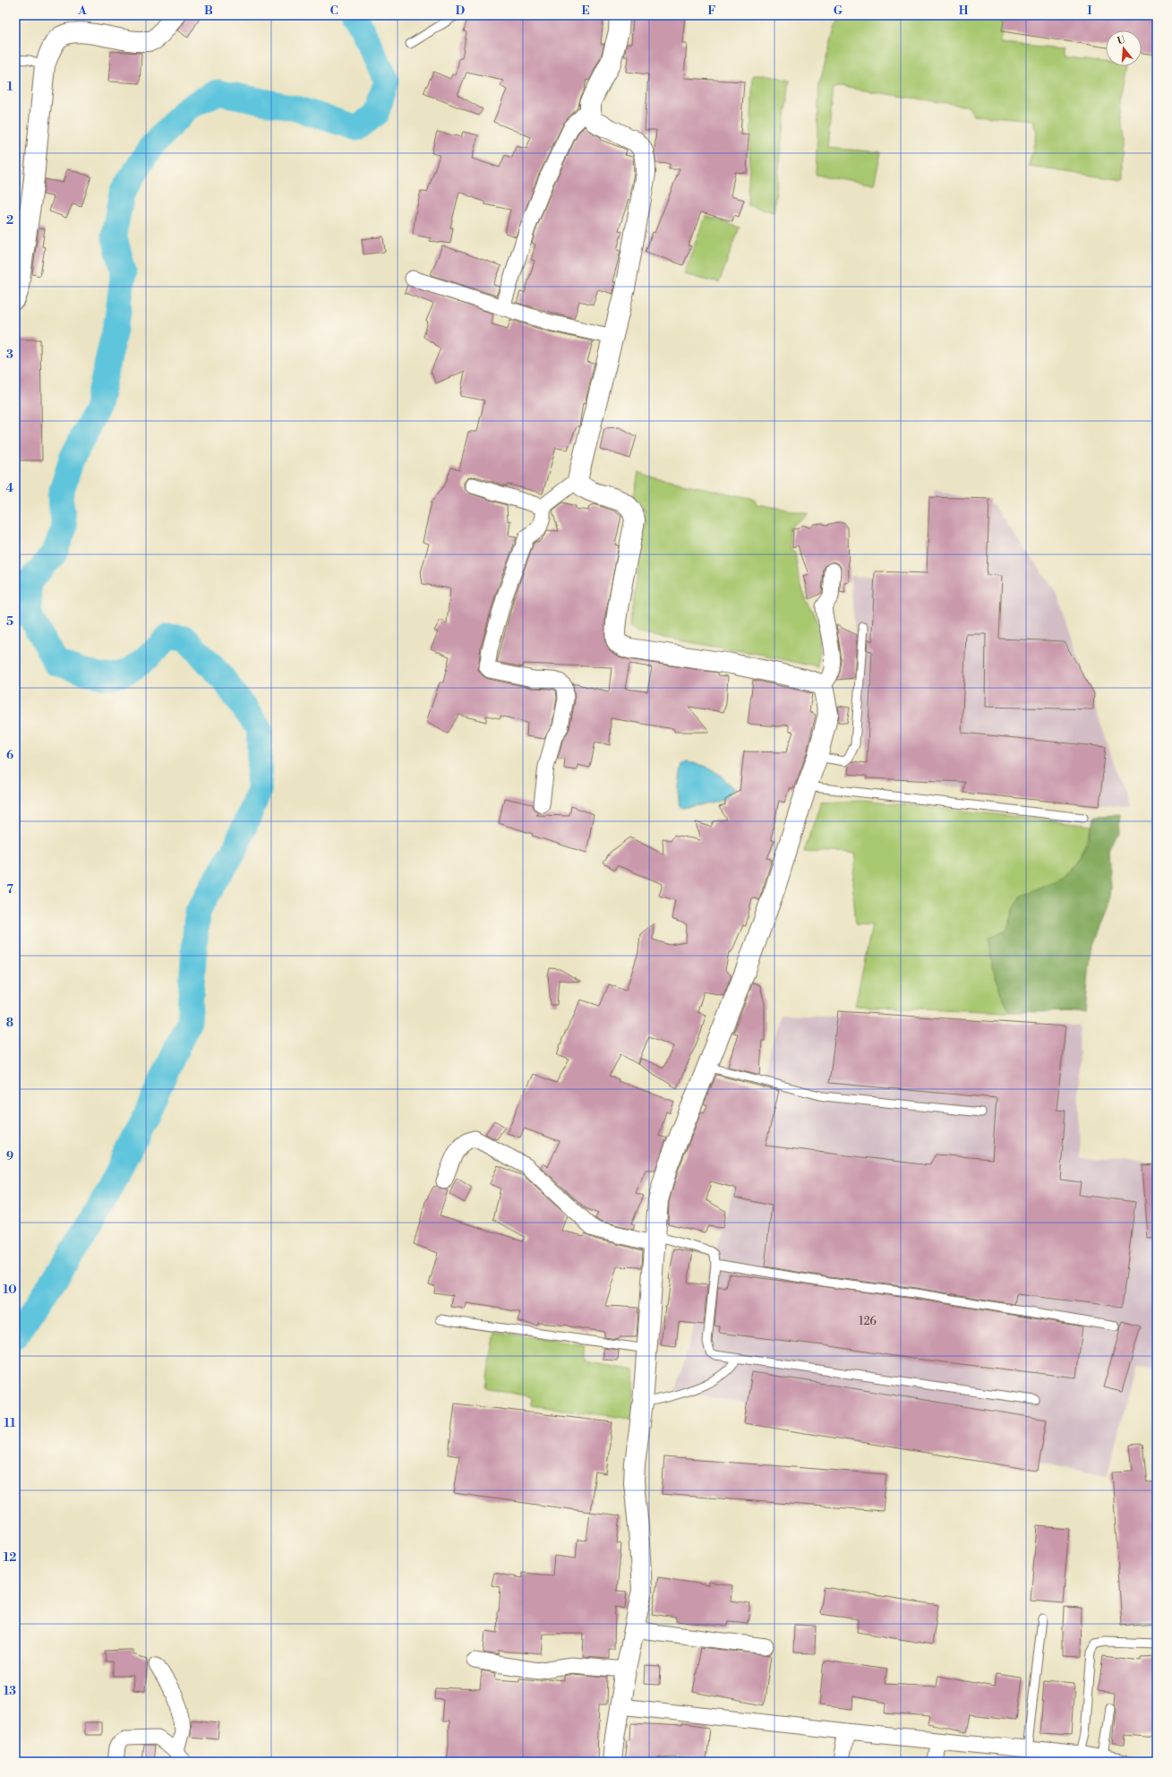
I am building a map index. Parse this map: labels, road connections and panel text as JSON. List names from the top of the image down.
{
  "house_numbers": ["126"],
  "north": "top",
  "grid": {
    "columns": [
      "A",
      "B",
      "C",
      "D",
      "E",
      "F",
      "G",
      "H",
      "I"
    ],
    "rows": [
      "1",
      "2",
      "3",
      "4",
      "5",
      "6",
      "7",
      "8",
      "9",
      "10",
      "11",
      "12",
      "13"
    ]
  }
}
